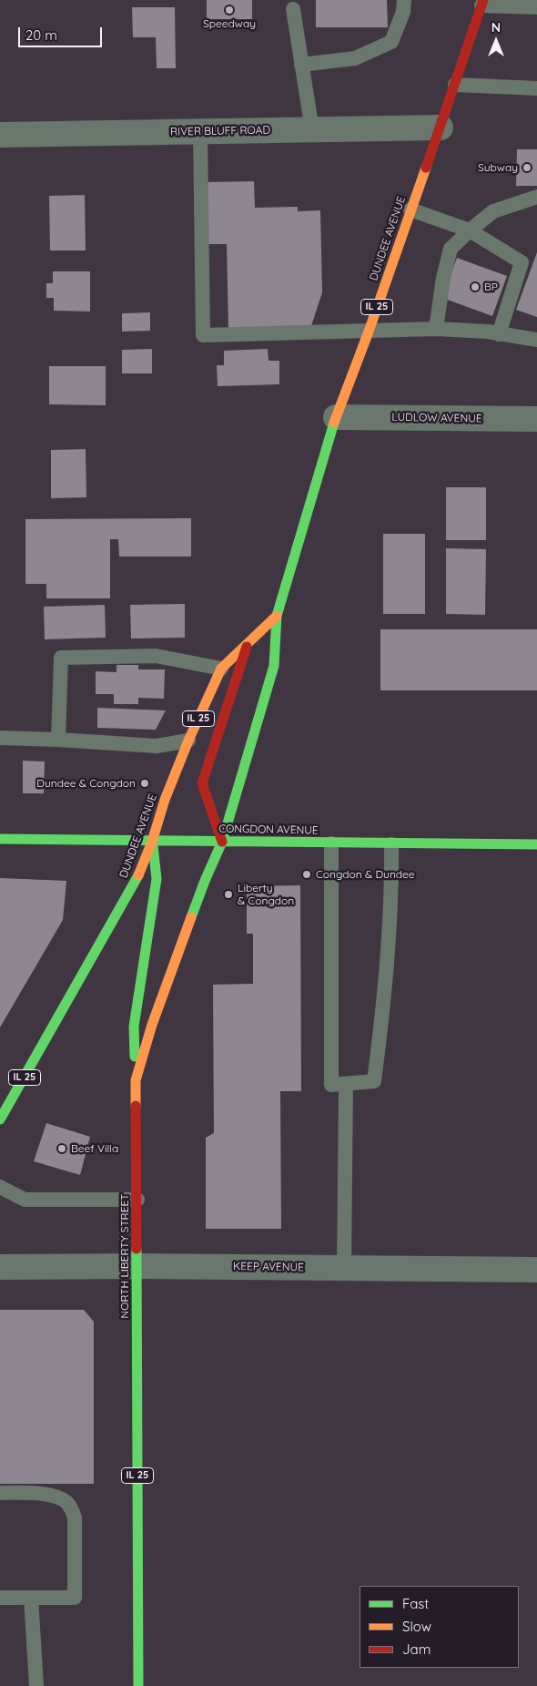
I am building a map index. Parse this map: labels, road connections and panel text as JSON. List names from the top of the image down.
{
  "streets": {
    "main road": [
      "DUNDEE AVENUE",
      "IL 25",
      "CONGDON AVENUE",
      "NORTH LIBERTY STREET"
    ],
    "street": ["RIVER BLUFF ROAD", "LUDLOW AVENUE", "KEEP AVENUE"]
  },
  "crossings": [
    ["RIVER BLUFF ROAD", "DUNDEE AVENUE"],
    ["DUNDEE AVENUE", "LUDLOW AVENUE"],
    ["DUNDEE AVENUE", "CONGDON AVENUE"],
    ["DUNDEE AVENUE", "NORTH LIBERTY STREET"],
    ["CONGDON AVENUE", "NORTH LIBERTY STREET"],
    ["NORTH LIBERTY STREET", "KEEP AVENUE"]
  ],
  "places": [
    "Speedway",
    "Subway",
    "BP",
    "Dundee & Congdon",
    "Congdon & Dundee",
    "Liberty & Congdon",
    "Beef Villa"
  ],
  "legend": ["Fast", "Slow", "Jam"],
  "scale_bar": "20 m",
  "north": "top"
}
